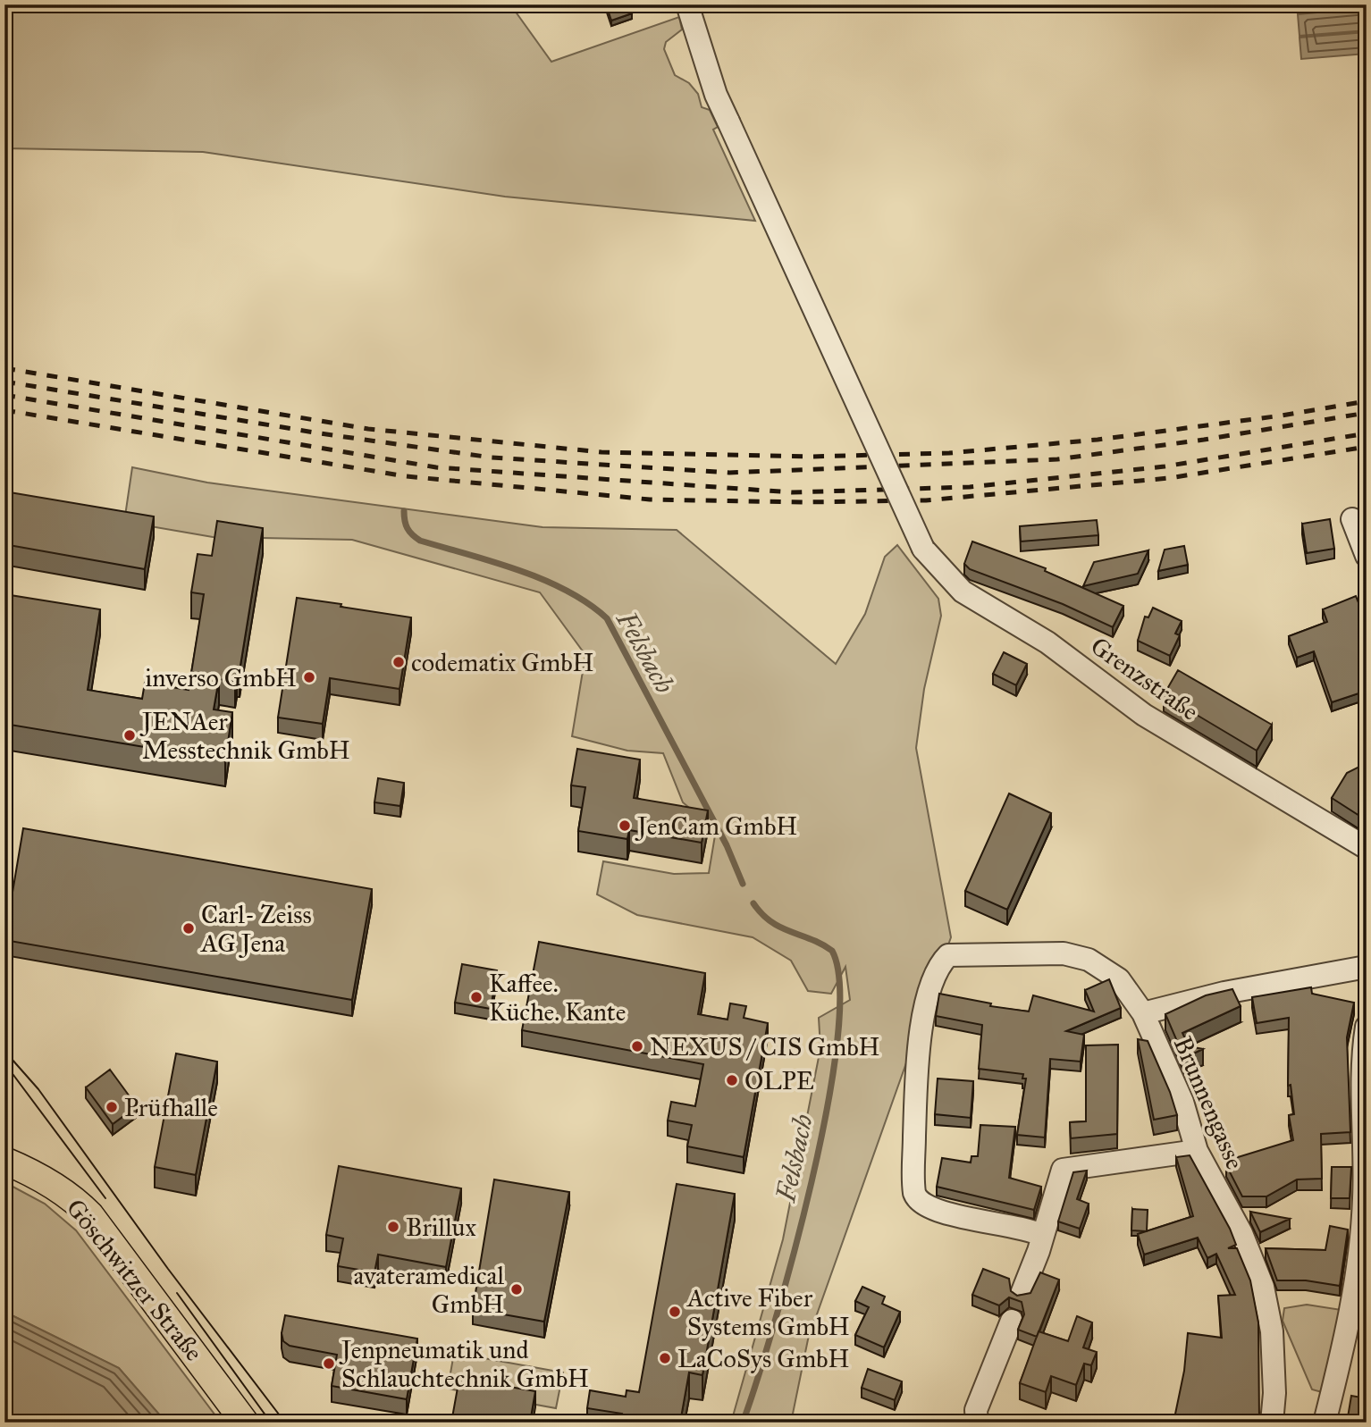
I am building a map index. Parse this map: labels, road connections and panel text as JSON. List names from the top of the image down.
{
  "streets": {
    "main road": ["Göschwitzer Straße"],
    "street": ["Grenzstraße", "Brunnengasse"]
  },
  "water": ["Felsbach"],
  "places": [
    "codematix GmbH",
    "inverso GmbH",
    "JENAer Messtechnik GmbH",
    "JenCam GmbH",
    "Carl- Zeiss AG Jena",
    "Kaffee. Küche. Kante",
    "NEXUS / CIS GmbH",
    "OLPE",
    "Prüfhalle",
    "Brillux",
    "avateramedical GmbH",
    "Active Fiber Systems GmbH",
    "LaCoSys GmbH",
    "Jenpneumatik und Schlauchtechnik GmbH"
  ]
}
